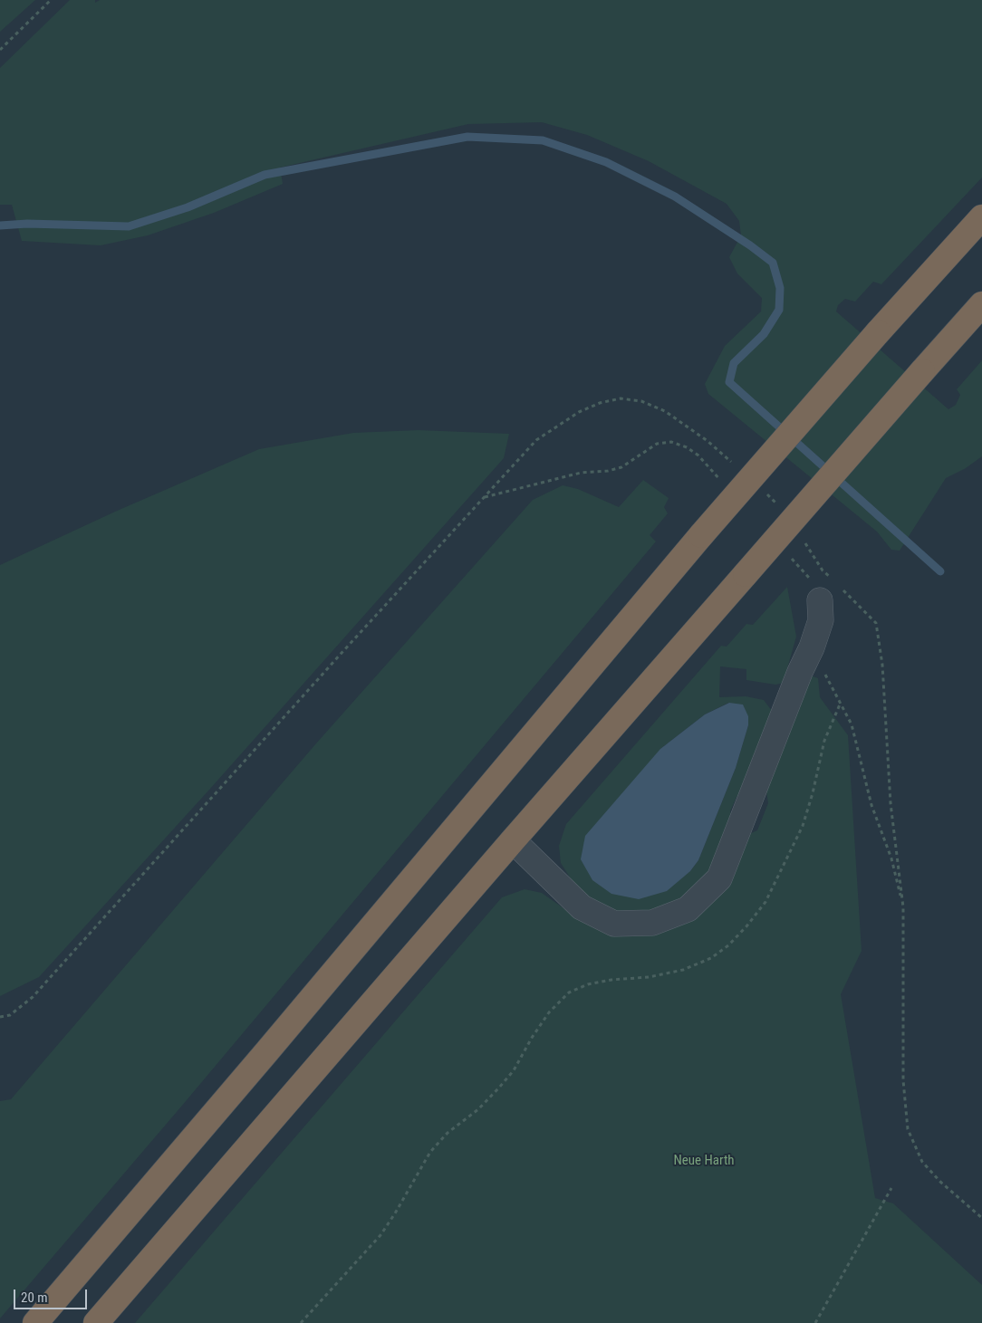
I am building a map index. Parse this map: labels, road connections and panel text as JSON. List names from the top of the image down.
{
  "parks": ["Neue Harth"],
  "scale_bar": "20 m"
}
